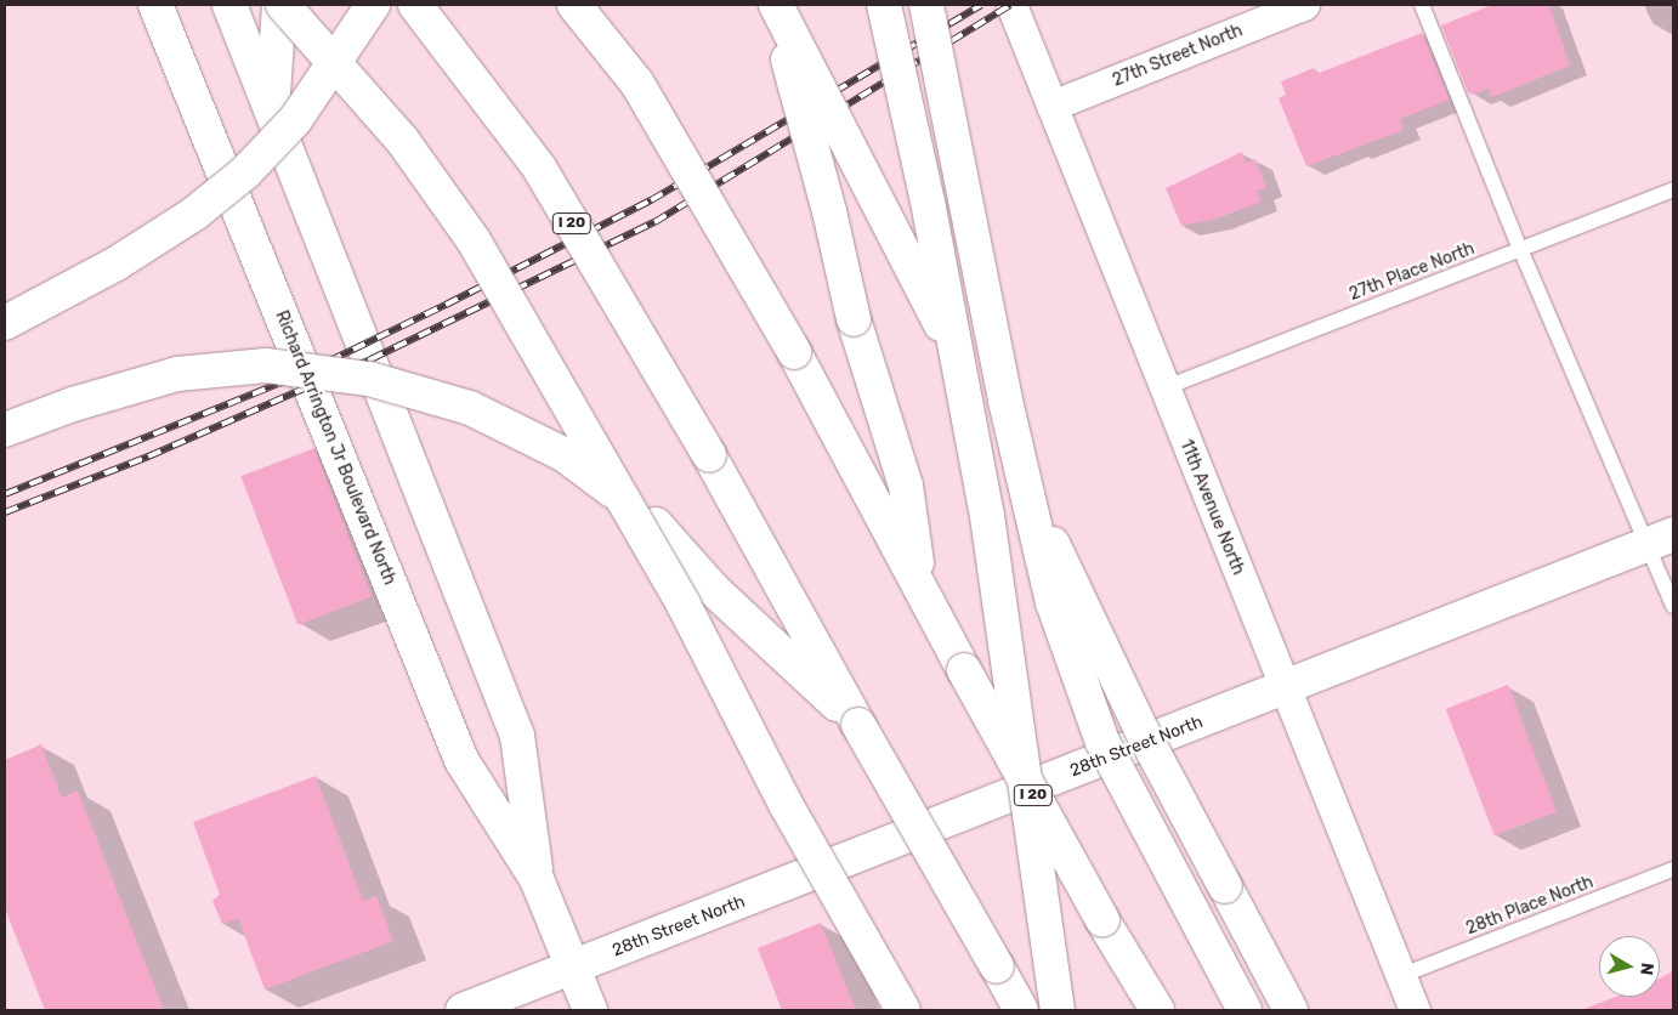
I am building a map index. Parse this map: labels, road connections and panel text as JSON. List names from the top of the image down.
{
  "streets": {
    "main road": ["I 20", "Richard Arrington Jr Boulevard North", "28th Street North"],
    "street": ["27th Street North", "11th Avenue North"],
    "lane": ["27th Place North", "28th Place North"]
  },
  "crossings": [
    ["27th Street North", "11th Avenue North"],
    ["27th Place North", "11th Avenue North"],
    ["Richard Arrington Jr Boulevard North", "28th Street North"],
    ["11th Avenue North", "28th Street North"],
    ["11th Avenue North", "28th Place North"]
  ],
  "north": "right"
}
